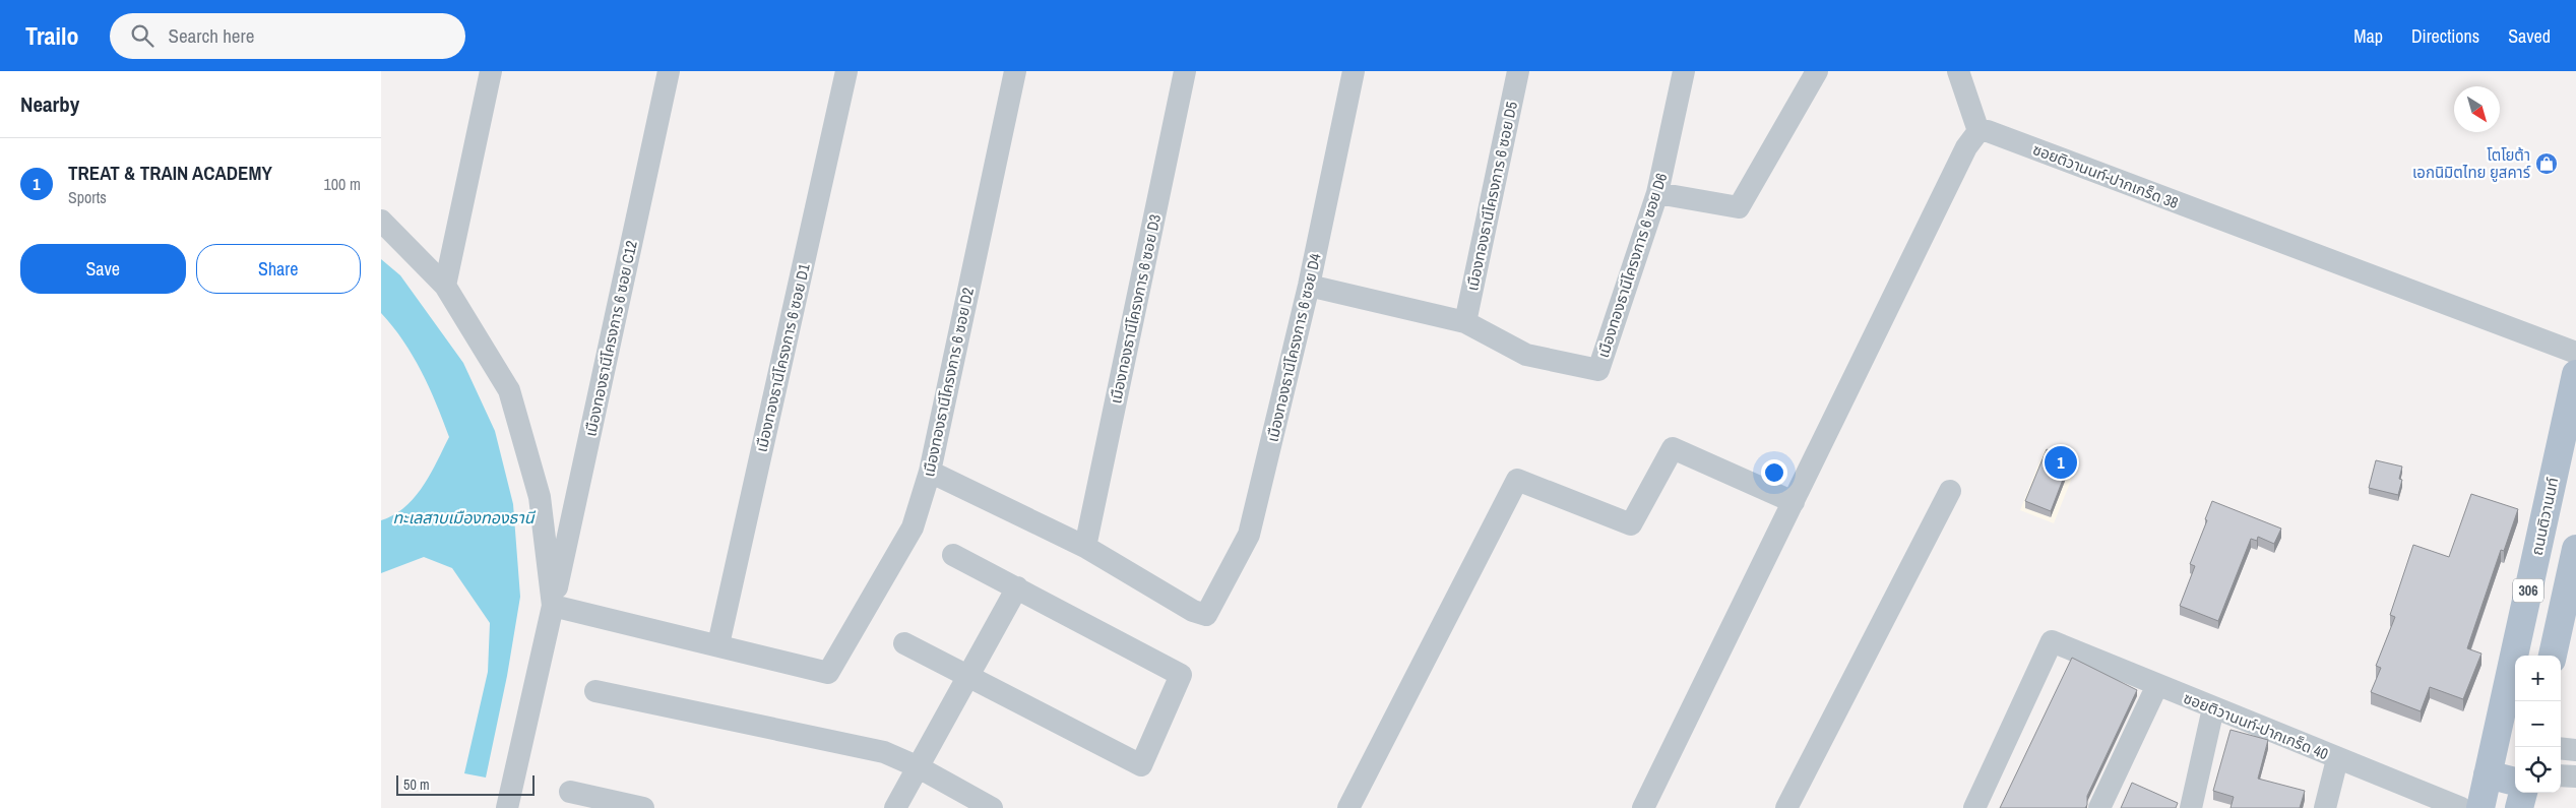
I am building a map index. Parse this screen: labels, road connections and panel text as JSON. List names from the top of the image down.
{
  "streets": {
    "main road": ["ถนนติวานนท์", "306"],
    "street": [
      "ซอยติวานนท์-ปากเกร็ด 38",
      "เมืองทองธานีโครงการ 6 ซอย D5",
      "เมืองทองธานีโครงการ 6 ซอย D6",
      "เมืองทองธานีโครงการ 6 ซอย D3",
      "เมืองทองธานีโครงการ 6 ซอย C12",
      "เมืองทองธานีโครงการ 6 ซอย D4",
      "เมืองทองธานีโครงการ 6 ซอย D1",
      "เมืองทองธานีโครงการ 6 ซอย D2",
      "ซอยติวานนท์-ปากเกร็ด 40"
    ]
  },
  "crossings": [
    ["เมืองทองธานีโครงการ 6 ซอย D5", "เมืองทองธานีโครงการ 6 ซอย D6"],
    ["เมืองทองธานีโครงการ 6 ซอย D3", "เมืองทองธานีโครงการ 6 ซอย D4"],
    ["เมืองทองธานีโครงการ 6 ซอย D1", "เมืองทองธานีโครงการ 6 ซอย D2"]
  ],
  "water": ["ทะเลสาบเมืองทองธานี"],
  "places": {
    "shop": ["โตโยต้า เอกนิมิตไทย ยูสคาร์"]
  },
  "scale_bar": "50 m",
  "north": "bottom right",
  "page": {
    "header": "Trailo",
    "search": "Search here",
    "nav": ["Map", "Directions", "Saved"],
    "heading": "Nearby",
    "list": [
      {
        "mark": "1",
        "name": "TREAT & TRAIN ACADEMY",
        "note": "Sports",
        "value": "100 m"
      }
    ],
    "buttons": ["Save", "Share"],
    "pins": "1",
    "map_buttons": ["+", "−"],
    "scale": "50 m"
  }
}
